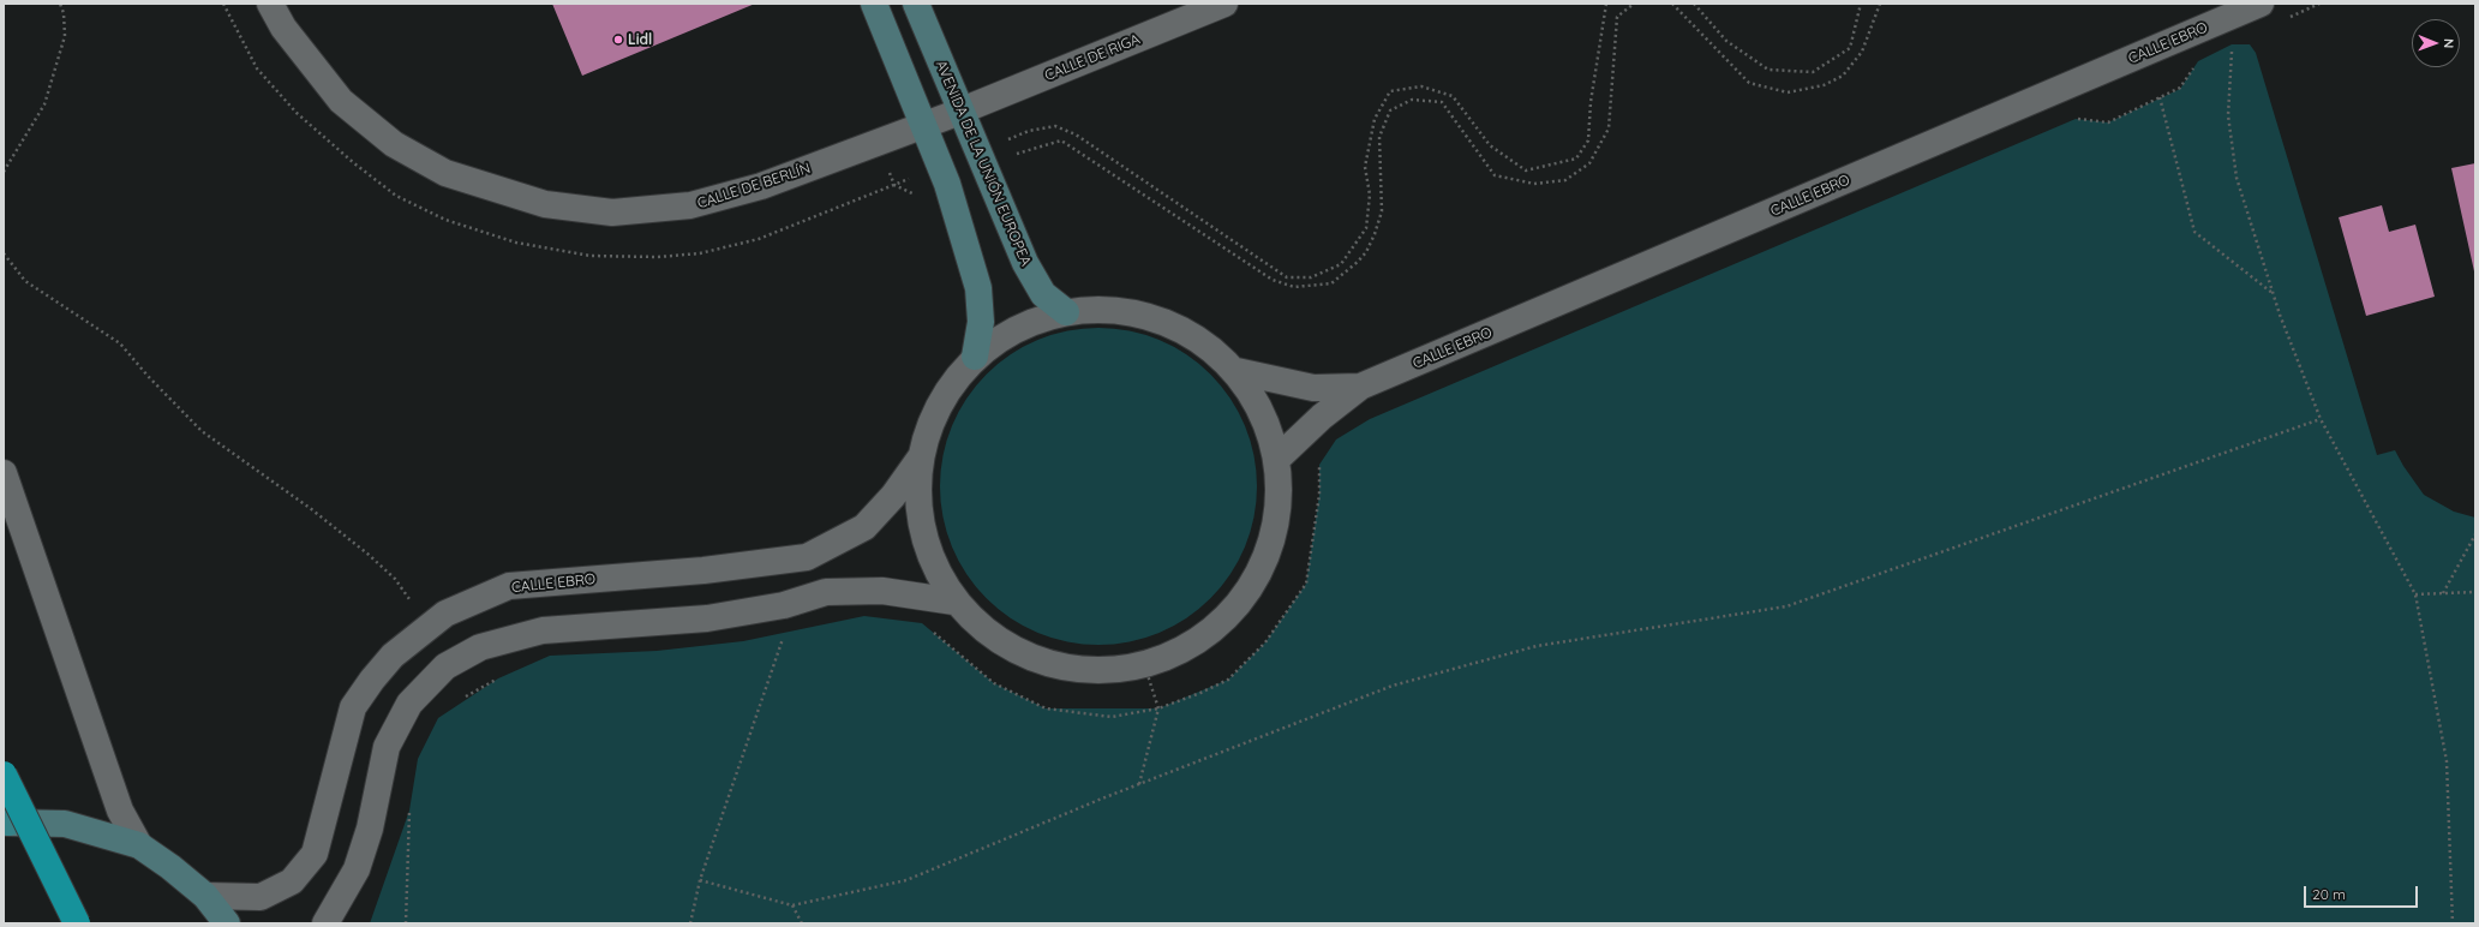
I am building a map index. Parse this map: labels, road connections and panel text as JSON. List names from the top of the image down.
{
  "streets": {
    "street": [
      "CALLE EBRO",
      "CALLE DE RIGA",
      "AVENIDA DE LA UNIÓN EUROPEA",
      "CALLE DE BERLÍN"
    ]
  },
  "crossings": [
    ["CALLE DE RIGA", "AVENIDA DE LA UNIÓN EUROPEA"],
    ["CALLE DE RIGA", "CALLE DE BERLÍN"],
    ["AVENIDA DE LA UNIÓN EUROPEA", "CALLE DE BERLÍN"]
  ],
  "places": ["Lidl"],
  "scale_bar": "20 m",
  "north": "right"
}
